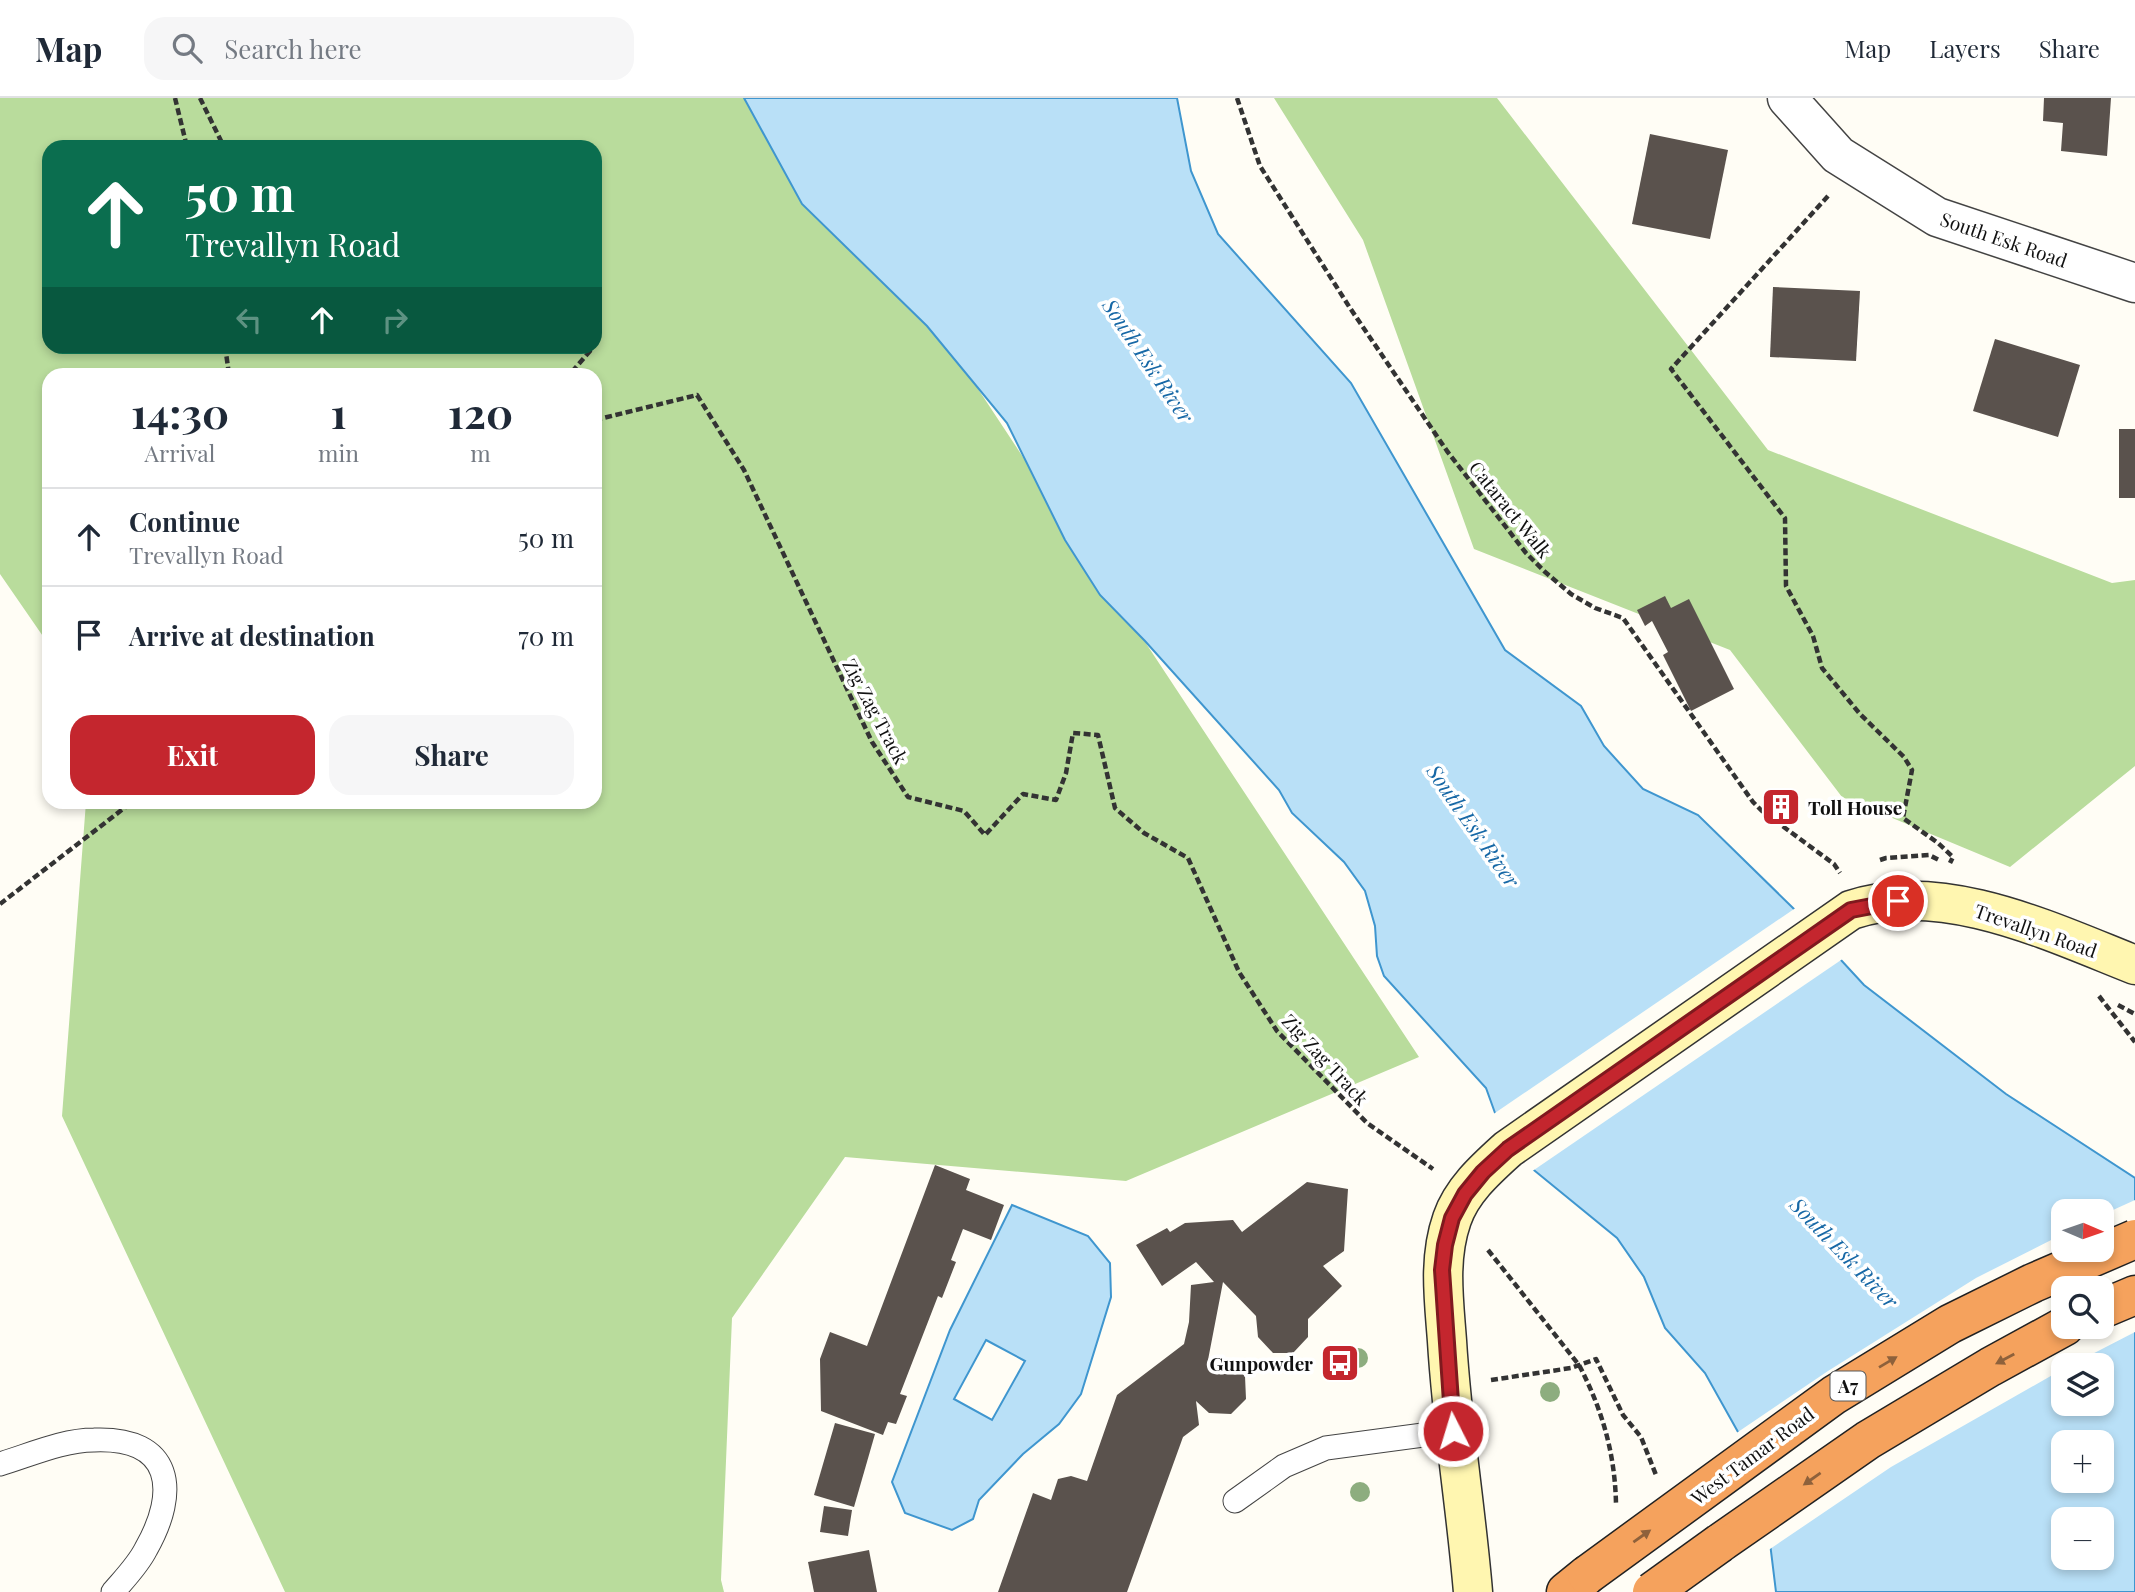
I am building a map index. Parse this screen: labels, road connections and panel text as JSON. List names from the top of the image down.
{
  "streets": {
    "highway": ["A7", "West Tamar Road"],
    "street": ["South Esk Road", "Trevallyn Road"],
    "path": ["Cataract Walk", "Zig Zag Track"]
  },
  "crossings": [
    ["Cataract Walk", "Trevallyn Road"]
  ],
  "water": ["South Esk River"],
  "places": {
    "building": ["Toll House"],
    "bus stop": ["Gunpowder"]
  },
  "north": "right",
  "page": {
    "header": "Map",
    "search": "Search here",
    "nav": ["Map", "Layers", "Share"],
    "turn": ["50 m", "Trevallyn Road"],
    "eta": [
      "14:30",
      "Arrival",
      "1",
      "min",
      "120",
      "m"
    ],
    "list": [
      {
        "name": "Continue",
        "note": "Trevallyn Road",
        "value": "50 m"
      },
      {
        "name": "Arrive at destination",
        "value": "70 m"
      }
    ],
    "buttons": ["Exit", "Share"],
    "map_buttons": ["+", "−"]
  }
}
